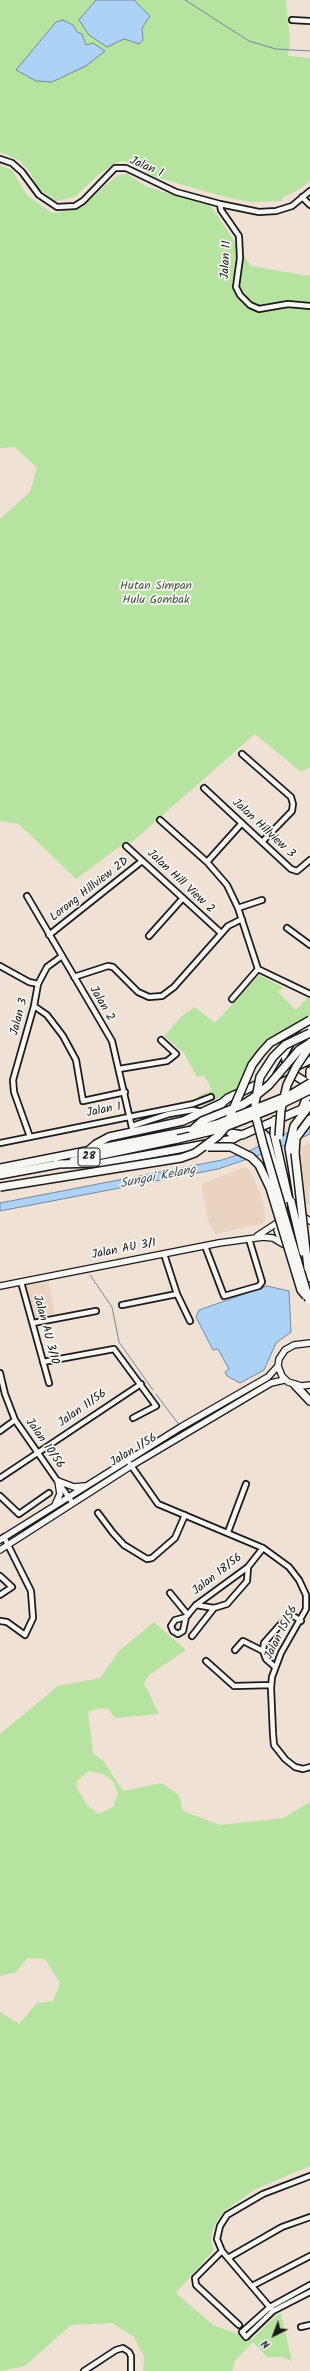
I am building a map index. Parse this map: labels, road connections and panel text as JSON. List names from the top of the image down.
{
  "streets": {
    "highway": ["28"],
    "main road": ["Jalan AU 3/1", "Jalan 1/56"],
    "street": [
      "Jalan 1",
      "Jalan 11",
      "Jalan Hillview 3",
      "Jalan Hill View 2",
      "Lorong Hillview 2D",
      "Jalan 2",
      "Jalan 3",
      "Jalan AU 3/10",
      "Jalan 11/56",
      "Jalan 10/56",
      "Jalan 18/56",
      "Jalan 15/56"
    ]
  },
  "crossings": [
    ["Jalan 1", "Jalan 11"],
    ["Jalan 1", "Jalan 2"],
    ["Jalan 1", "Jalan 3"],
    ["Jalan Hill View 2", "Lorong Hillview 2D"],
    ["Lorong Hillview 2D", "Jalan 2"],
    ["Jalan 2", "Jalan 3"],
    ["Jalan AU 3/1", "Jalan AU 3/10"],
    ["Jalan 11/56", "Jalan 10/56"],
    ["Jalan 10/56", "Jalan 1/56"],
    ["Jalan 1/56", "Jalan 15/56"],
    ["Jalan 18/56", "Jalan 15/56"]
  ],
  "water": ["Sungai Kelang"],
  "parks": ["Hutan Simpan Hulu Gombak"],
  "north": "bottom left"
}
